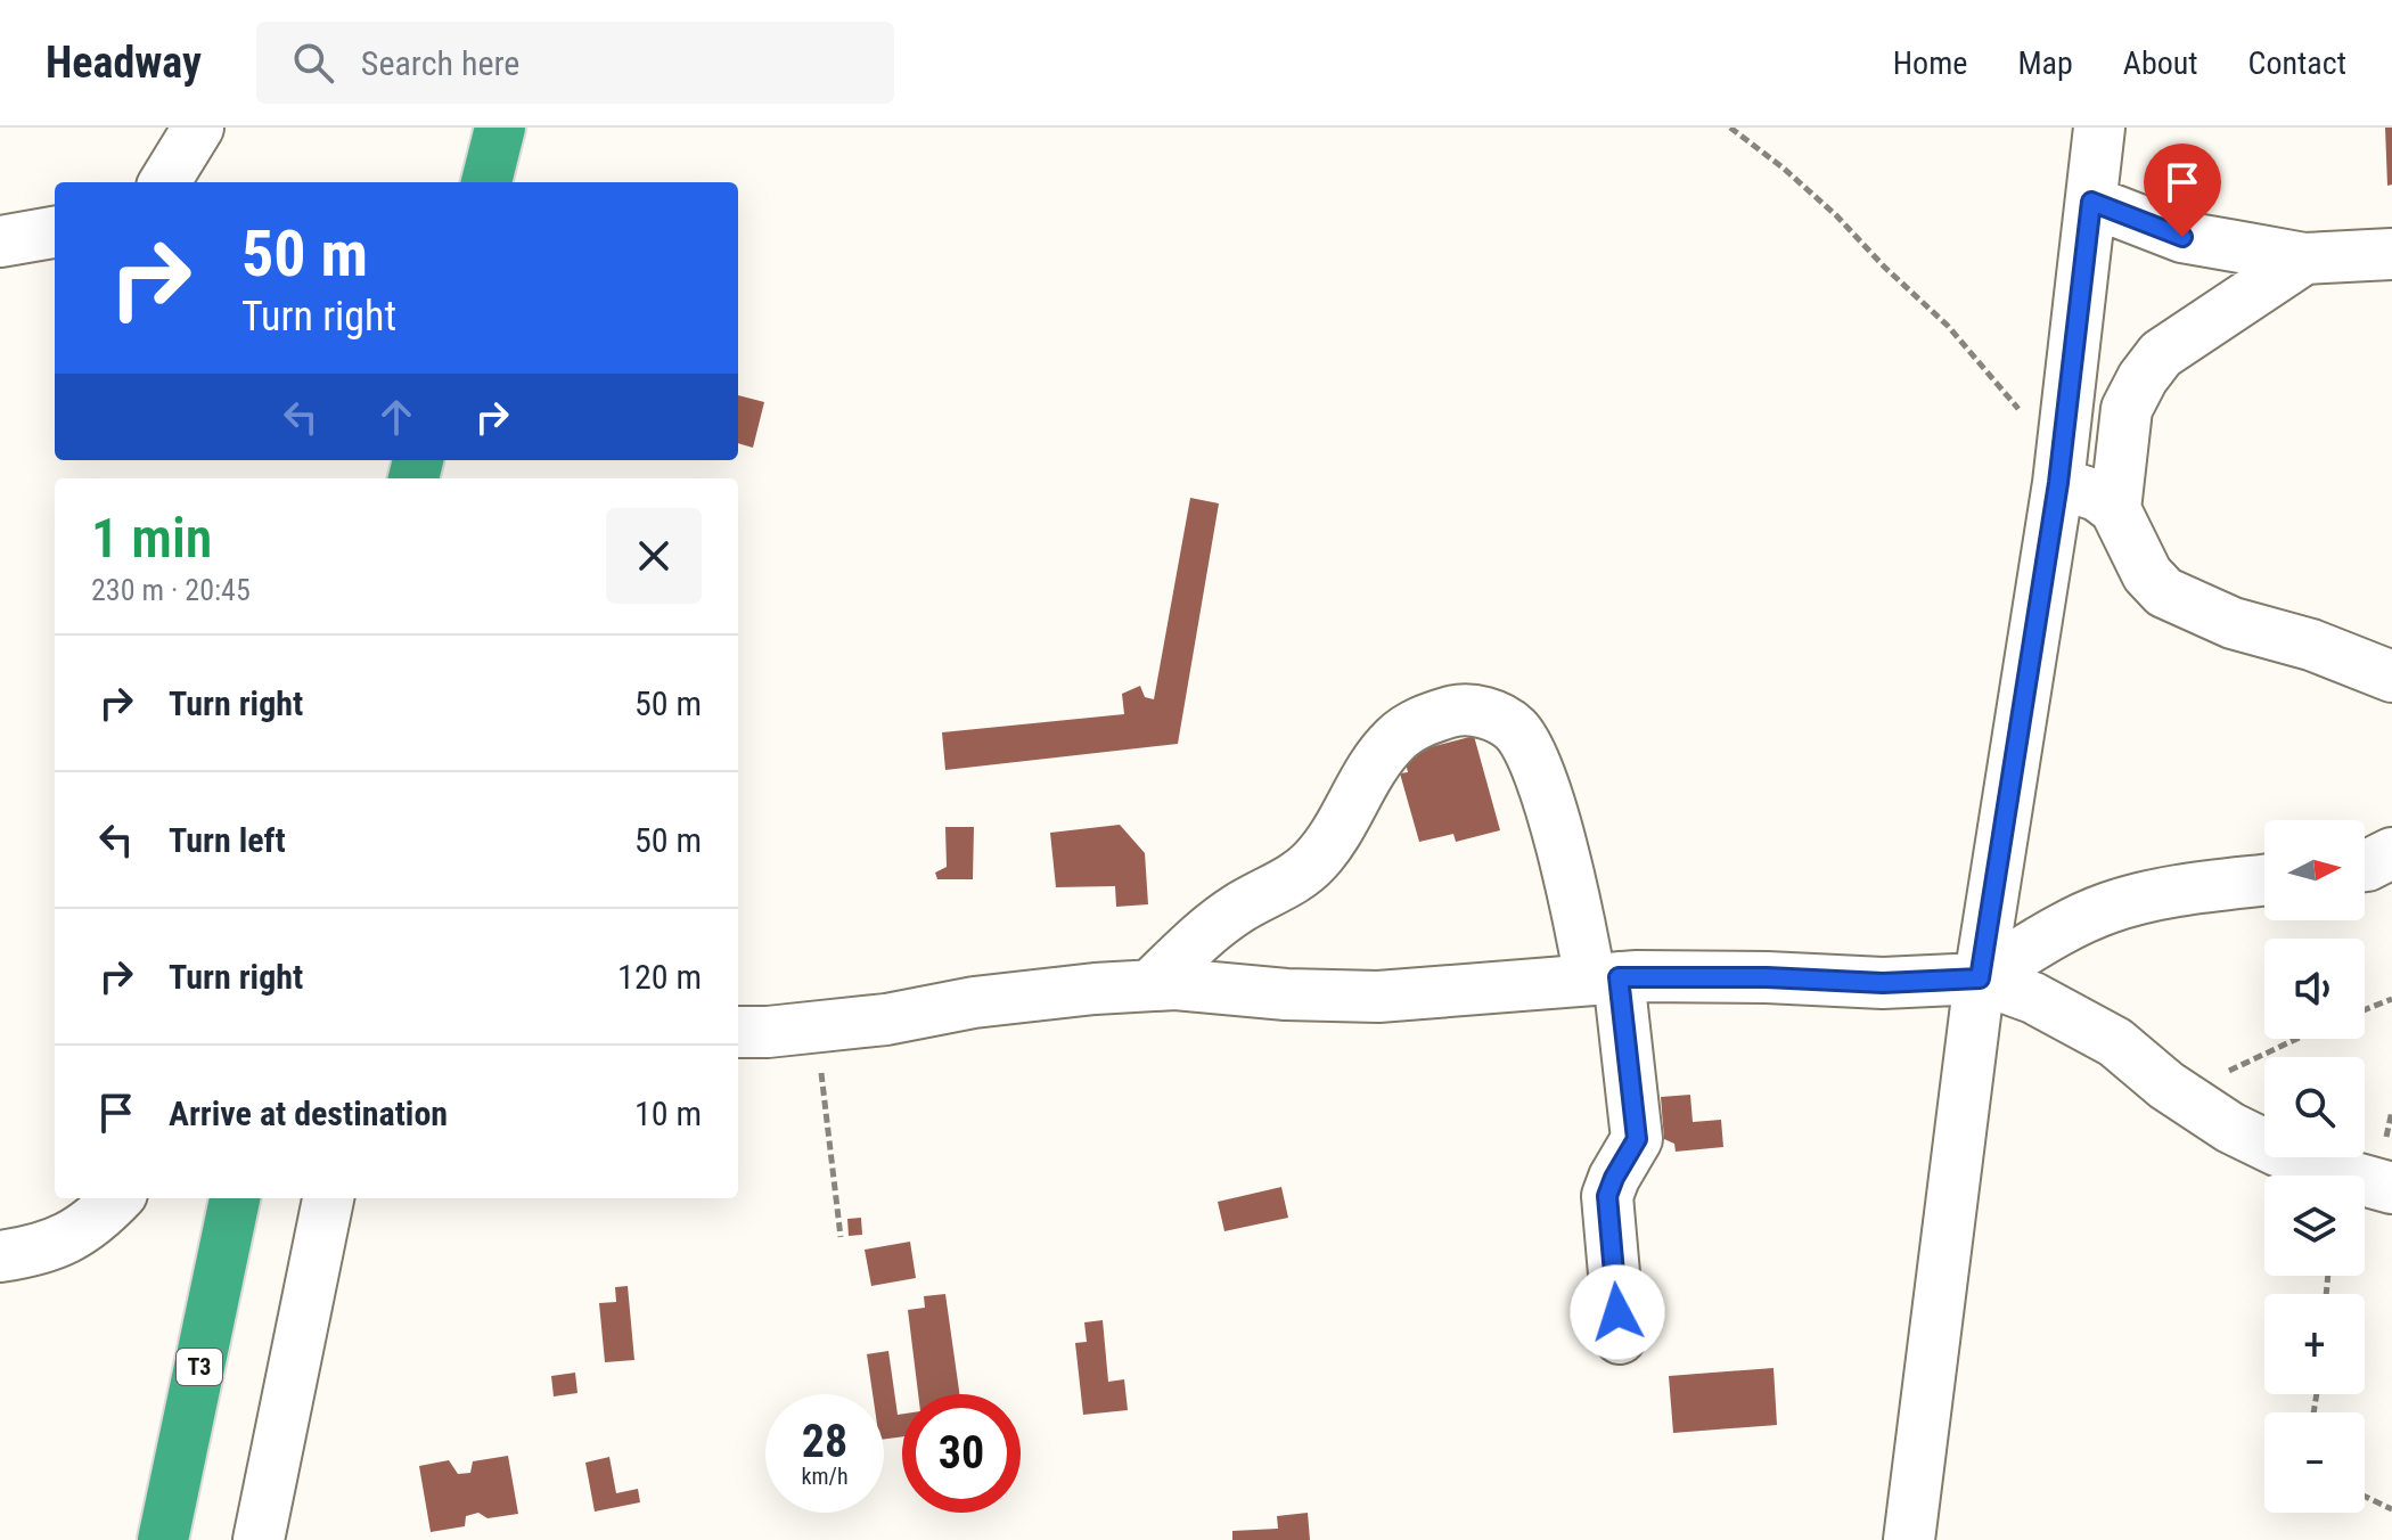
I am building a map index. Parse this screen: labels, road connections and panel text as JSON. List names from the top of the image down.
{
  "streets": {
    "highway": ["T3"]
  },
  "north": "right",
  "page": {
    "header": "Headway",
    "search": "Search here",
    "nav": [
      "Home",
      "Map",
      "About",
      "Contact"
    ],
    "turn": ["50 m", "Turn right"],
    "heading": ["1 min", "230 m · 20:45"],
    "list": [
      {
        "name": "Turn right",
        "value": "50 m"
      },
      {
        "name": "Turn left",
        "value": "50 m"
      },
      {
        "name": "Turn right",
        "value": "120 m"
      },
      {
        "name": "Arrive at destination",
        "value": "10 m"
      }
    ],
    "map_buttons": ["+", "−"],
    "speed": "28 km/h",
    "limit": "30"
  }
}
